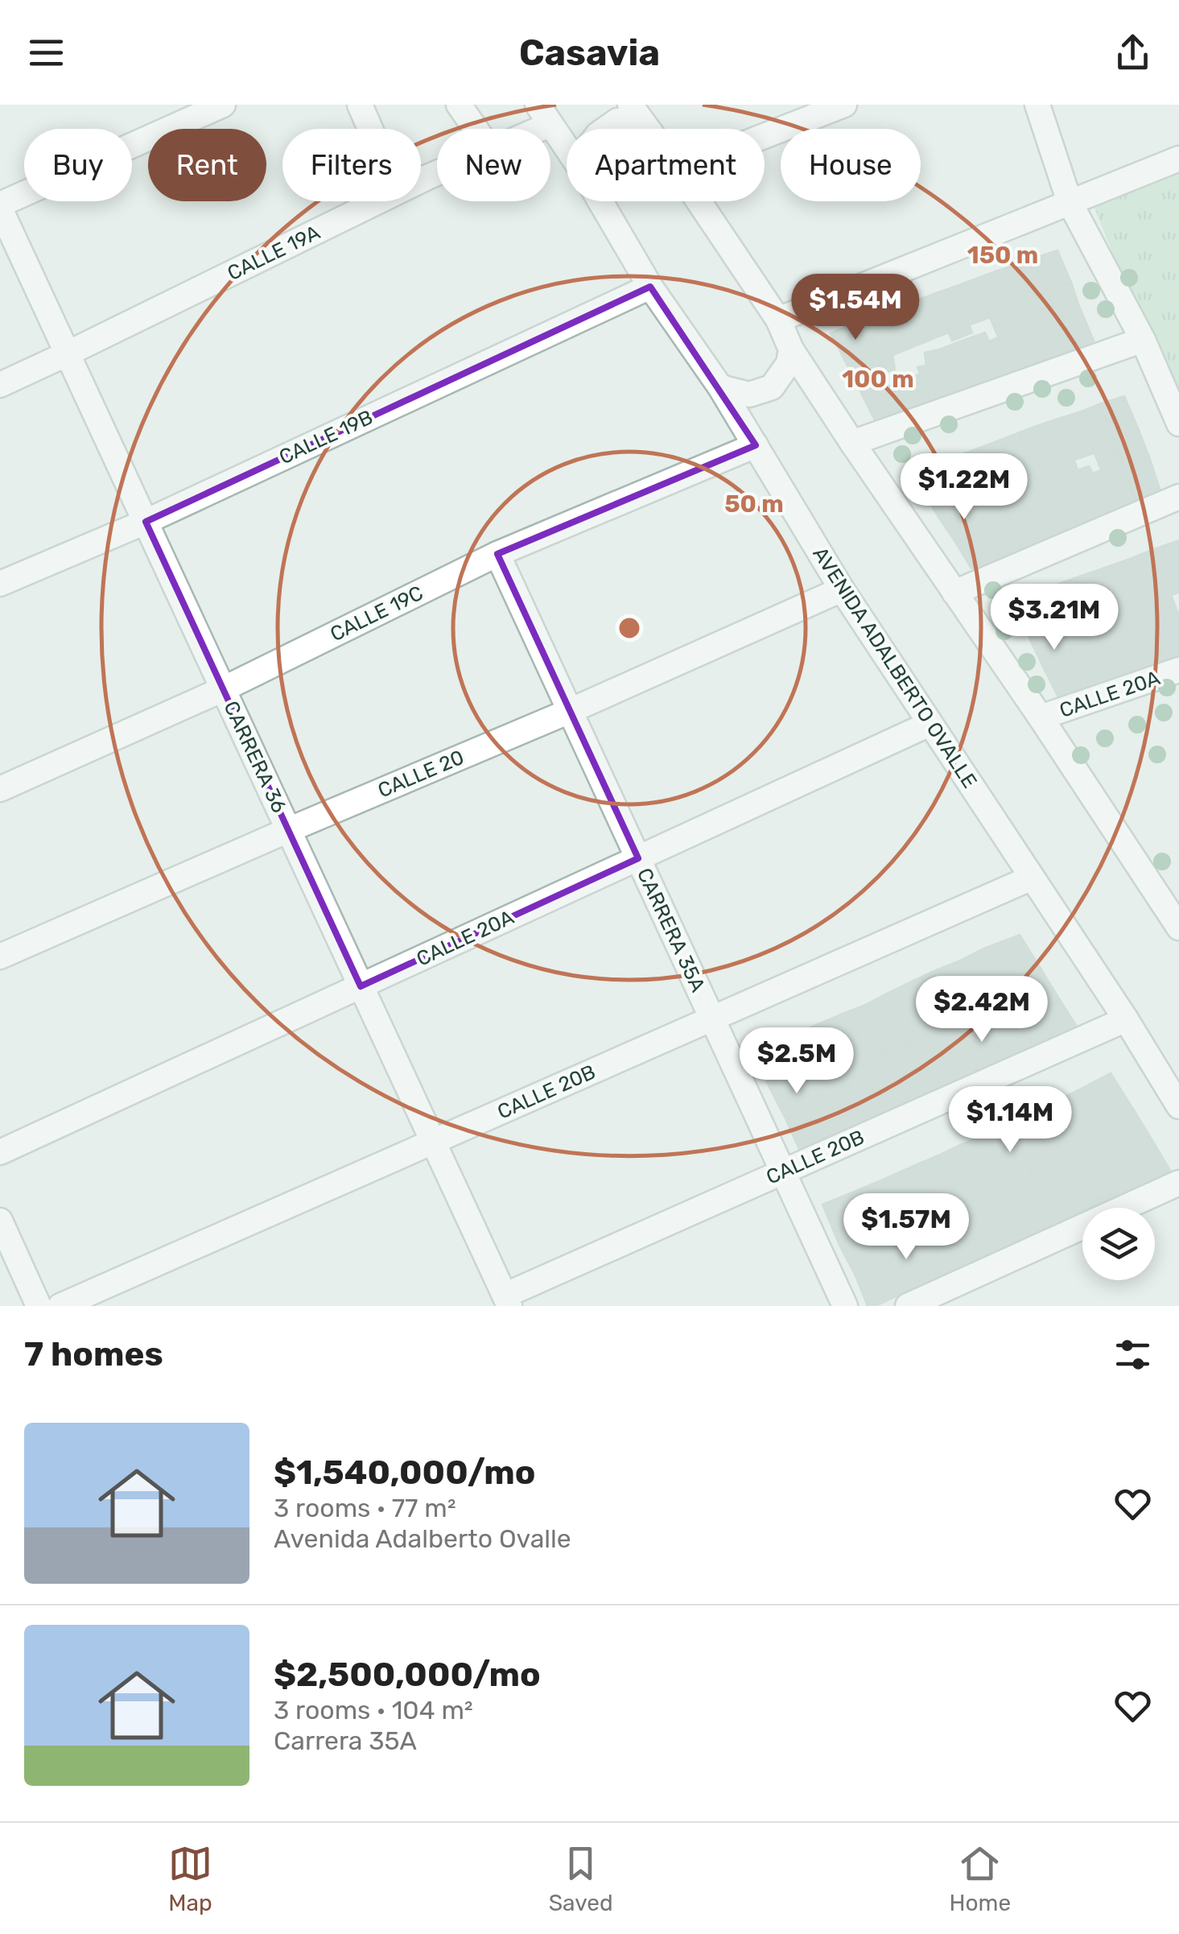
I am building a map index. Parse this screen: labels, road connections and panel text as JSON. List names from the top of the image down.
{
  "streets": {
    "street": [
      "CALLE 19A",
      "CALLE 19B",
      "CALLE 19C",
      "AVENIDA ADALBERTO OVALLE",
      "CALLE 20A",
      "CARRERA 36",
      "CALLE 20",
      "CARRERA 35A",
      "CALLE 20B"
    ]
  },
  "crossings": [
    ["CALLE 19A", "AVENIDA ADALBERTO OVALLE"],
    ["CALLE 19A", "CARRERA 36"],
    ["CALLE 19B", "AVENIDA ADALBERTO OVALLE"],
    ["CALLE 19B", "CARRERA 36"],
    ["CALLE 19C", "AVENIDA ADALBERTO OVALLE"],
    ["CALLE 19C", "CARRERA 36"],
    ["CALLE 19C", "CARRERA 35A"],
    ["AVENIDA ADALBERTO OVALLE", "CALLE 20A"],
    ["AVENIDA ADALBERTO OVALLE", "CALLE 20"],
    ["AVENIDA ADALBERTO OVALLE", "CALLE 20B"],
    ["CALLE 20A", "CARRERA 36"],
    ["CALLE 20A", "CARRERA 35A"],
    ["CARRERA 36", "CALLE 20"],
    ["CARRERA 36", "CALLE 20B"],
    ["CALLE 20", "CARRERA 35A"],
    ["CARRERA 35A", "CALLE 20B"]
  ],
  "page": {
    "header": "Casavia",
    "chip": [
      "Buy",
      "Rent",
      "Filters",
      "New",
      "Apartment",
      "House"
    ],
    "price": [
      "$1.54M",
      "$1.22M",
      "$3.21M",
      "$2.42M",
      "$2.5M",
      "$1.14M",
      "$1.57M"
    ],
    "heading": "7 homes",
    "list": [
      {
        "name": "$1,540,000/mo",
        "note": "3 rooms · 77 m² · Avenida Adalberto Ovalle"
      },
      {
        "name": "$2,500,000/mo",
        "note": "3 rooms · 104 m² · Carrera 35A"
      }
    ],
    "tabs": ["Map", "Saved", "Home"]
  },
  "rings": ["150 m", "100 m", "50 m"]
}
